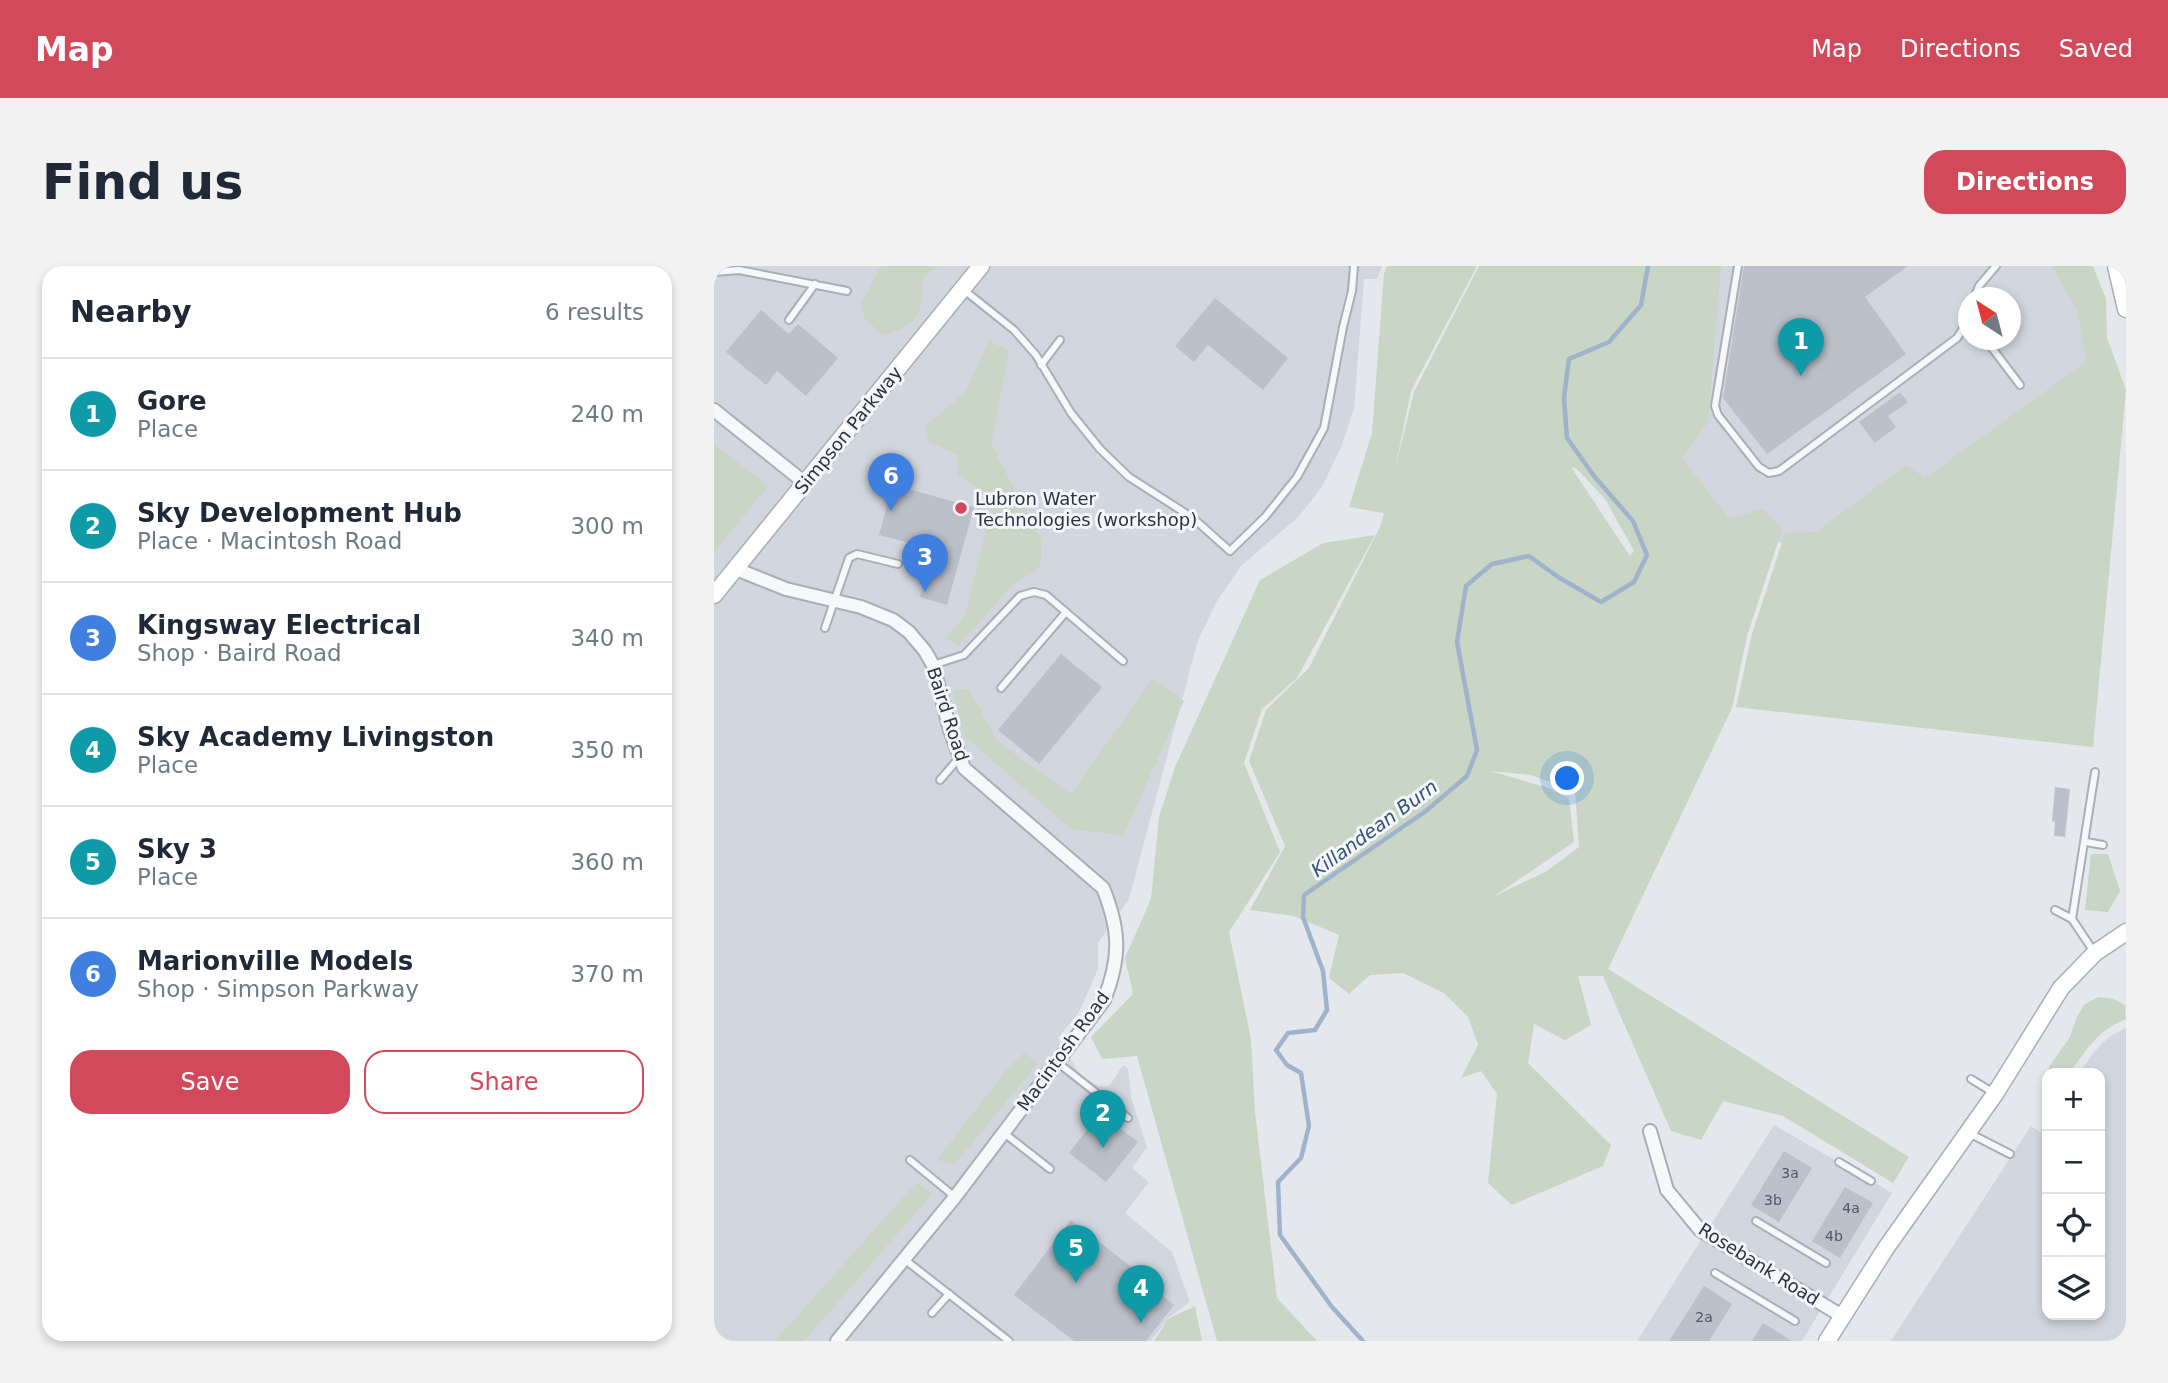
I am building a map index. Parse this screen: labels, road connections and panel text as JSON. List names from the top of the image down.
{
  "streets": {
    "main road": ["Simpson Parkway"],
    "street": ["Baird Road", "Macintosh Road", "Rosebank Road"]
  },
  "crossings": [
    ["Simpson Parkway", "Baird Road"],
    ["Baird Road", "Macintosh Road"]
  ],
  "water": ["Killandean Burn"],
  "places": ["Lubron Water Technologies (workshop)"],
  "house_numbers": [
    "3a",
    "3b",
    "4a",
    "4b",
    "2a"
  ],
  "north": "top left",
  "page": {
    "header": "Map",
    "nav": ["Map", "Directions", "Saved"],
    "buttons": [
      "Directions",
      ["Save", "Share"]
    ],
    "title": "Find us",
    "heading": ["Nearby", "6 results"],
    "pins": [
      "1",
      "6",
      "3",
      "2",
      "5",
      "4"
    ],
    "list": [
      {
        "mark": "1",
        "name": "Gore",
        "note": "Place",
        "value": "240 m"
      },
      {
        "mark": "2",
        "name": "Sky Development Hub",
        "note": "Place · Macintosh Road",
        "value": "300 m"
      },
      {
        "mark": "3",
        "name": "Kingsway Electrical",
        "note": "Shop · Baird Road",
        "value": "340 m"
      },
      {
        "mark": "4",
        "name": "Sky Academy Livingston",
        "note": "Place",
        "value": "350 m"
      },
      {
        "mark": "5",
        "name": "Sky 3",
        "note": "Place",
        "value": "360 m"
      },
      {
        "mark": "6",
        "name": "Marionville Models",
        "note": "Shop · Simpson Parkway",
        "value": "370 m"
      }
    ],
    "map_buttons": ["+", "−"]
  }
}
